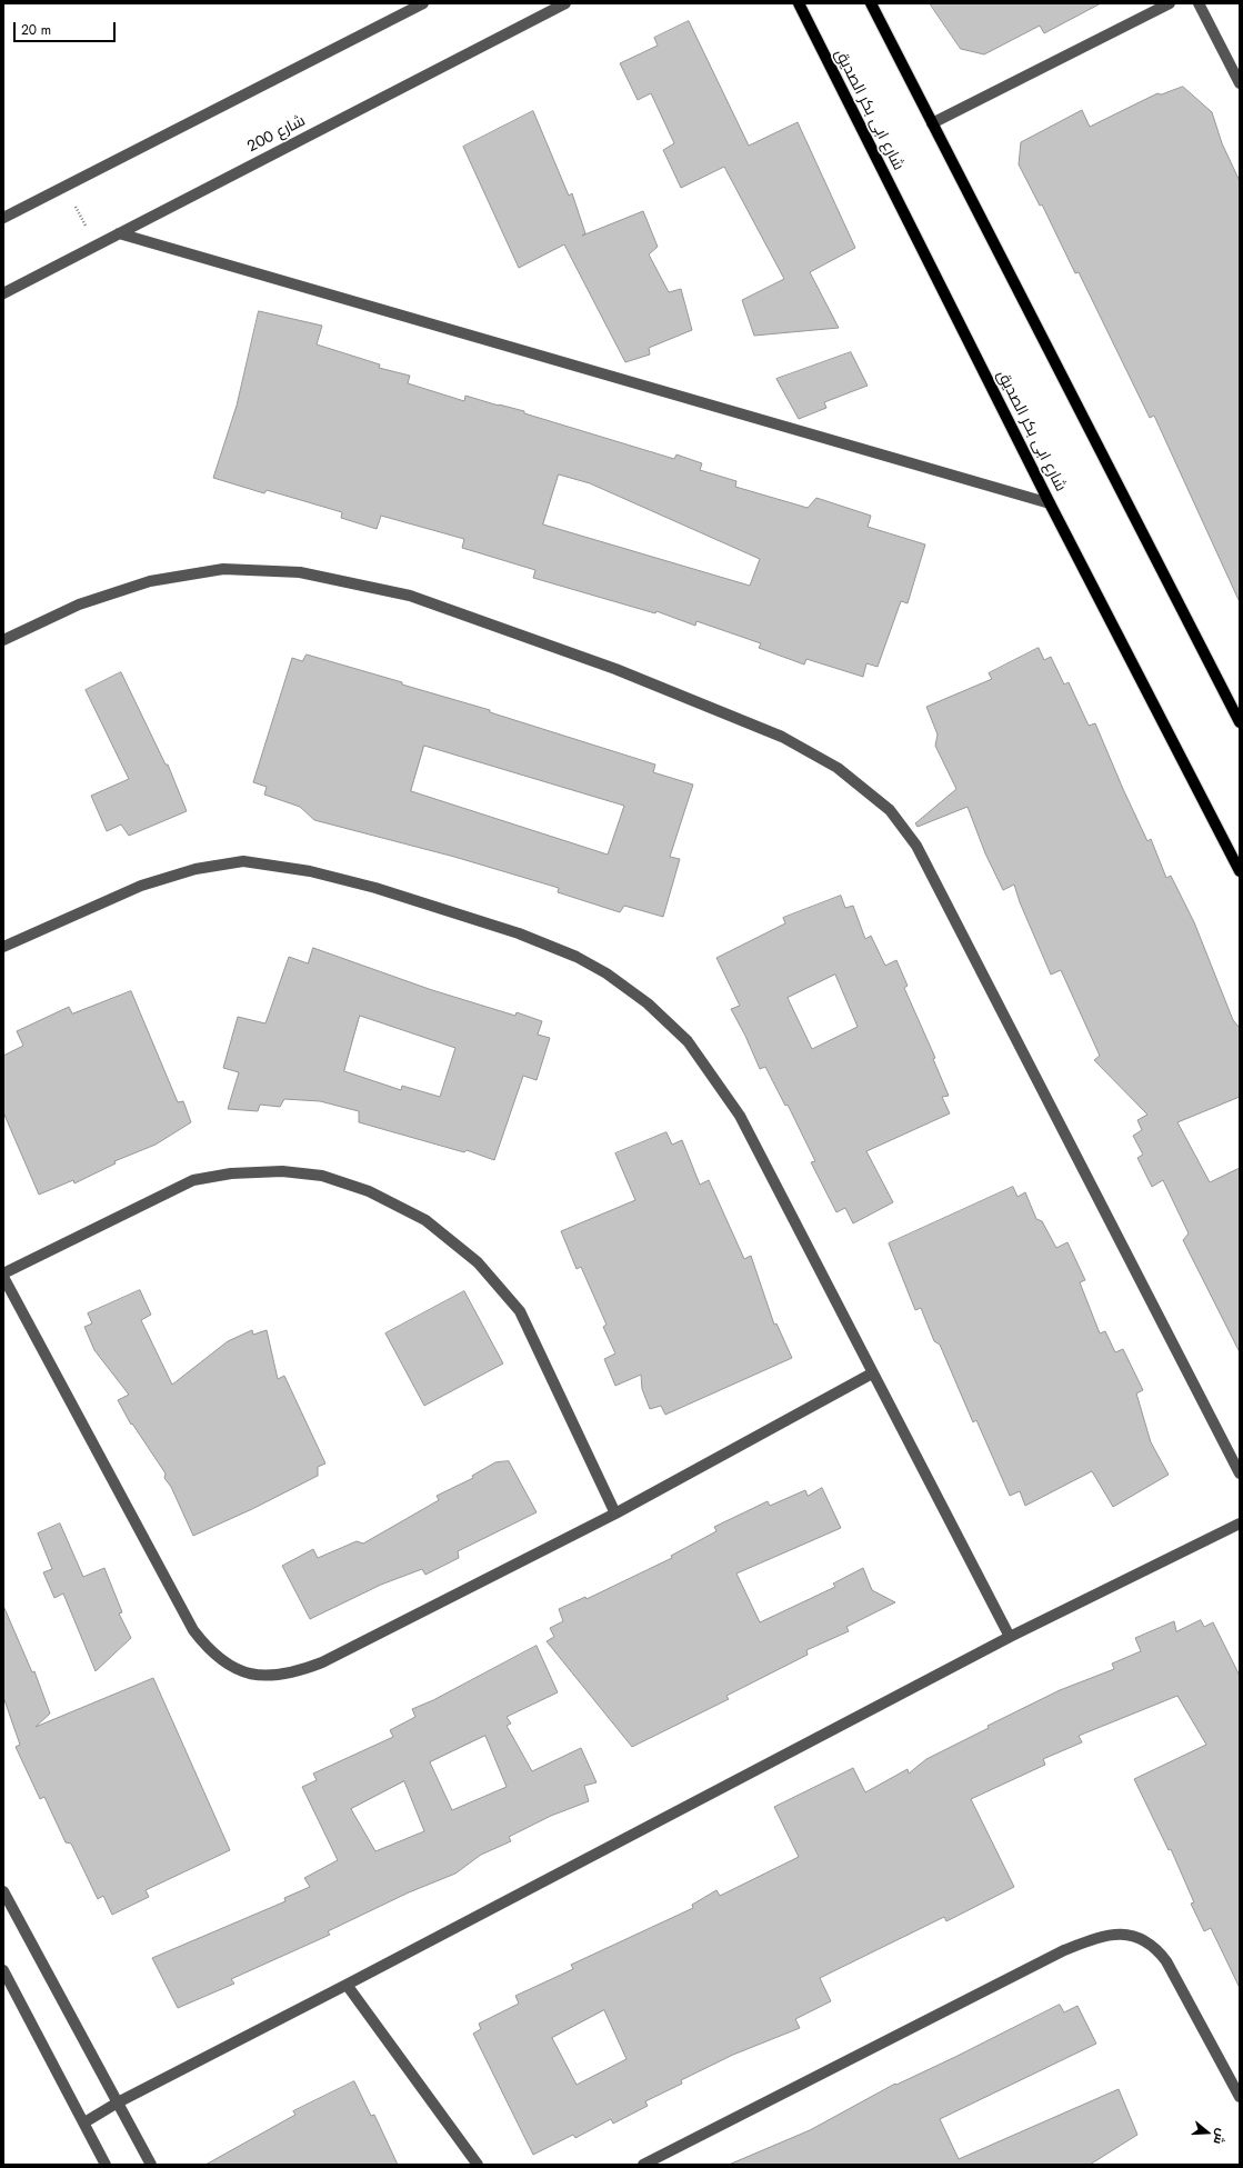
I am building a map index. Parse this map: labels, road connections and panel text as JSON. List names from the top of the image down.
{
  "streets": {
    "main road": ["شارع ابى بكر الصديق"],
    "street": ["شارع 200"]
  },
  "scale_bar": "20 m",
  "north": "right"
}
